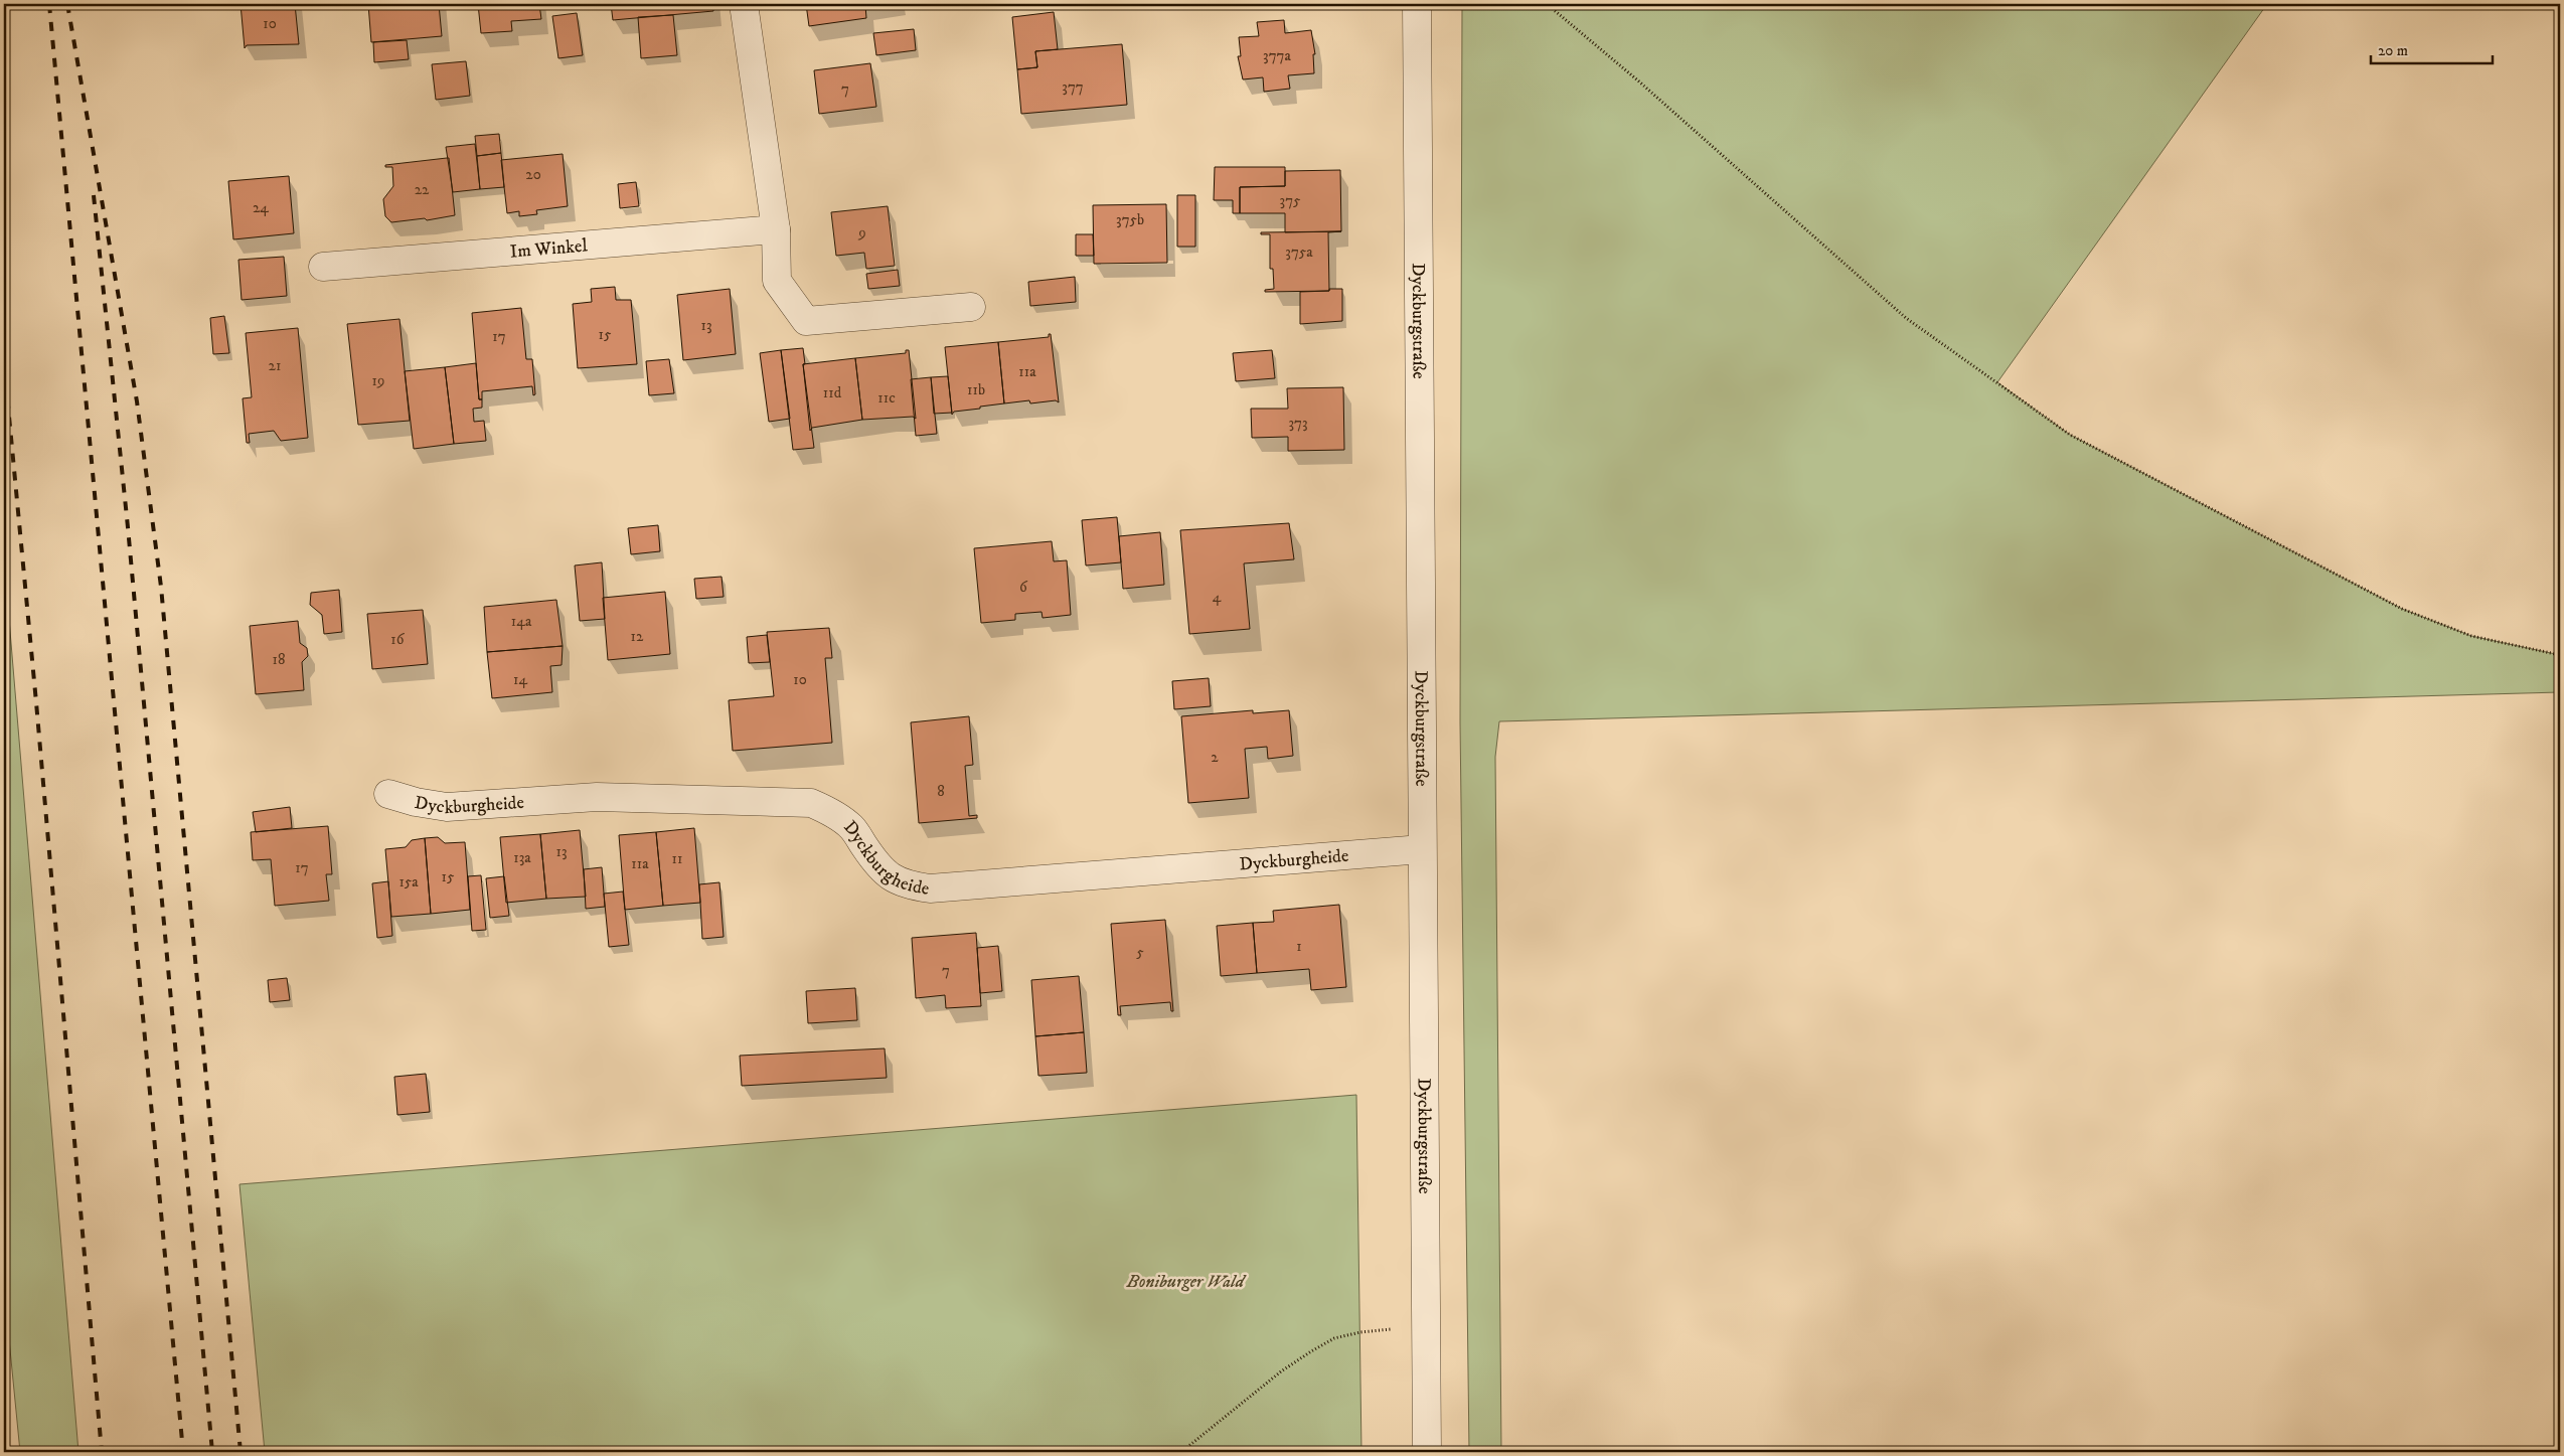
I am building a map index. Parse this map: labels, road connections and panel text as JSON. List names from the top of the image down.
{
  "streets": {
    "street": ["Im Winkel", "Dyckburgstraße", "Dyckburgheide"]
  },
  "crossings": [
    ["Dyckburgstraße", "Dyckburgheide"]
  ],
  "parks": ["Boniburger Wald"],
  "house_numbers": [
    "10",
    "377a",
    "377",
    "7",
    "20",
    "22",
    "375",
    "24",
    "375b",
    "9",
    "375a",
    "13",
    "15",
    "17",
    "21",
    "11a",
    "19",
    "11b",
    "11d",
    "11c",
    "373",
    "6",
    "4",
    "14a",
    "12",
    "16",
    "18",
    "14",
    "10",
    "2",
    "8",
    "13",
    "13a",
    "11",
    "11a",
    "17",
    "15",
    "15a",
    "1",
    "5",
    "7"
  ],
  "scale_bar": "20 m"
}
